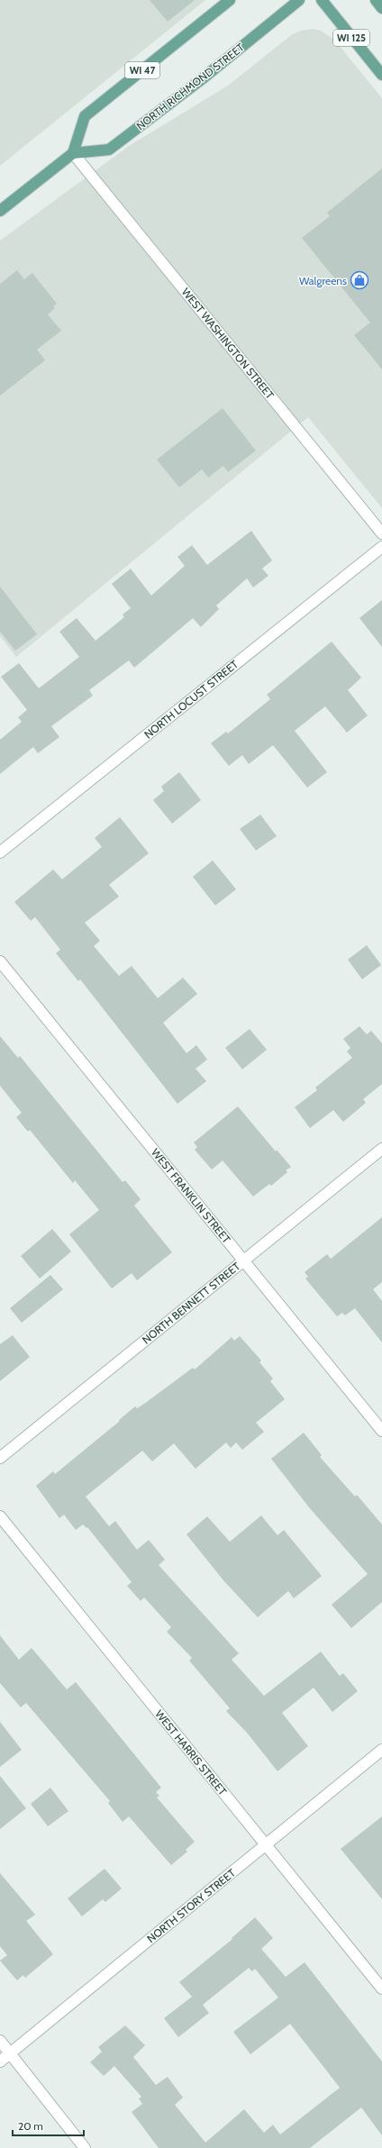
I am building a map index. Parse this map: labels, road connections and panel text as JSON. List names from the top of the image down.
{
  "streets": {
    "main road": ["WI 125", "WI 47", "NORTH RICHMOND STREET"],
    "street": [
      "WEST WASHINGTON STREET",
      "NORTH LOCUST STREET",
      "WEST FRANKLIN STREET",
      "NORTH BENNETT STREET",
      "WEST HARRIS STREET",
      "NORTH STORY STREET"
    ]
  },
  "crossings": [
    ["WI 47", "NORTH RICHMOND STREET"],
    ["WI 47", "WEST WASHINGTON STREET"],
    ["NORTH RICHMOND STREET", "WEST WASHINGTON STREET"],
    ["WEST FRANKLIN STREET", "NORTH BENNETT STREET"],
    ["WEST HARRIS STREET", "NORTH STORY STREET"]
  ],
  "places": {
    "shop": ["Walgreens"]
  },
  "scale_bar": "20 m"
}
